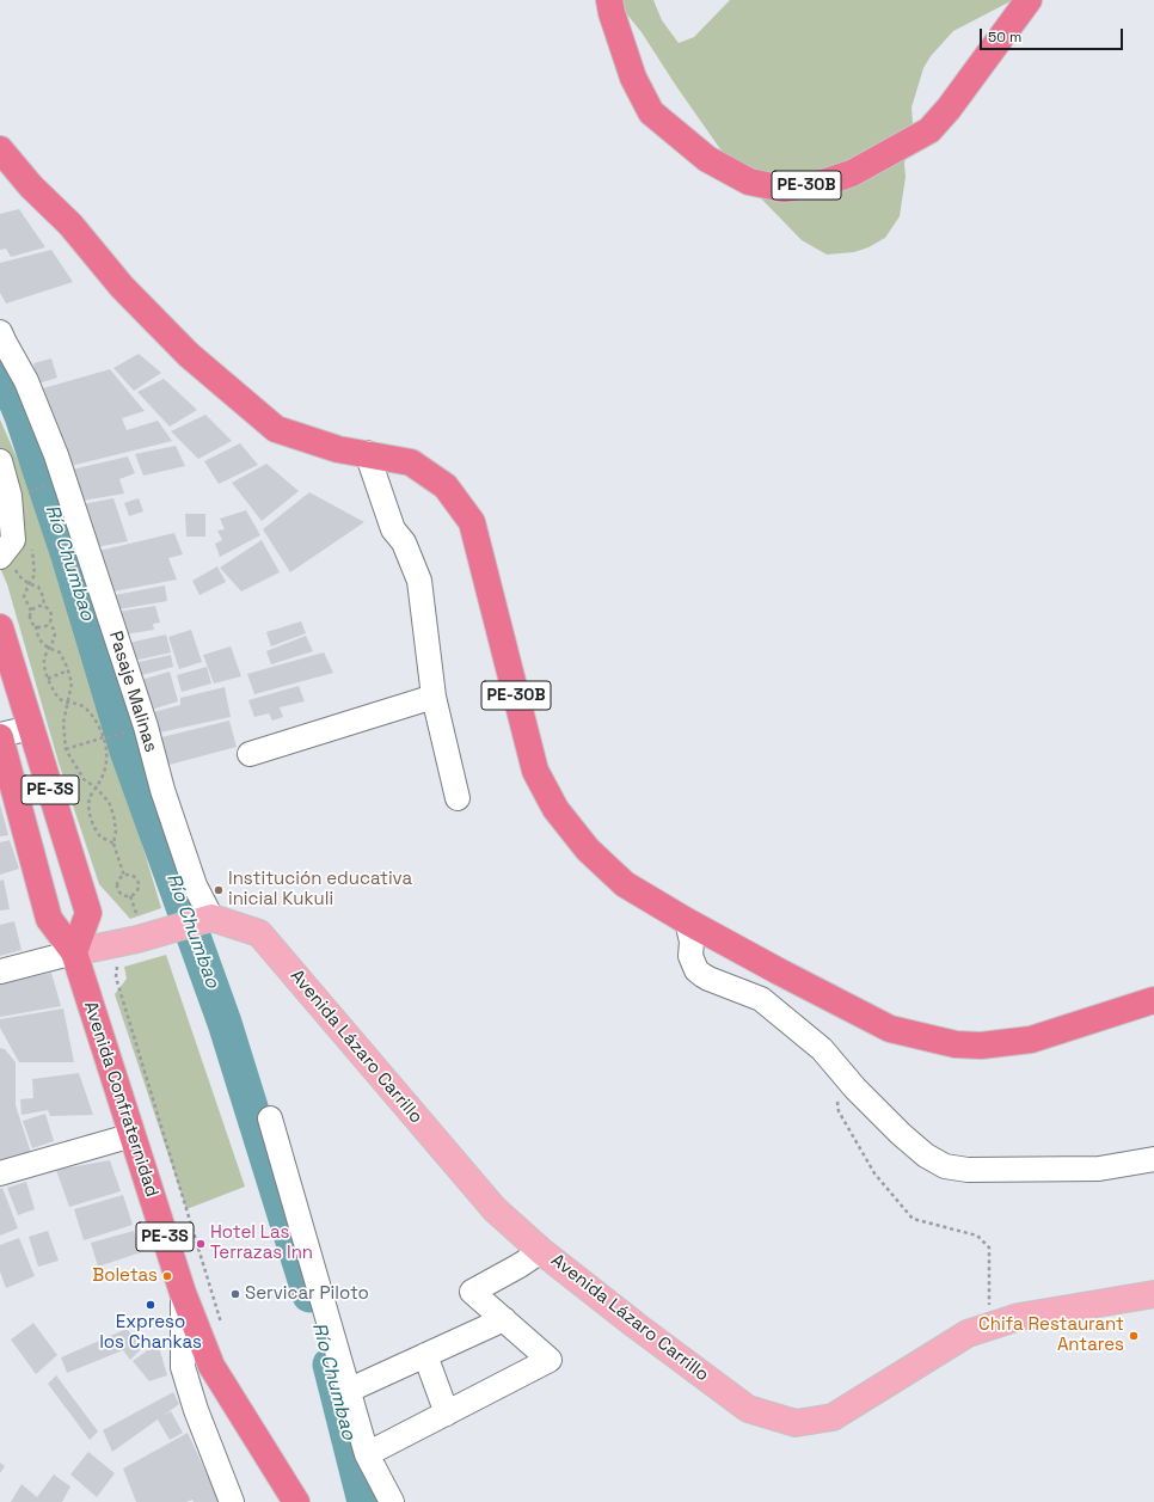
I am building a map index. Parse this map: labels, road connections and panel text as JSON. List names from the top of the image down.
{
  "streets": {
    "highway": ["PE-30B", "PE-3S", "Avenida Confraternidad"],
    "main road": ["Avenida Lázaro Carrillo"],
    "street": ["Pasaje Malinas"]
  },
  "crossings": [
    ["Pasaje Malinas", "Avenida Lázaro Carrillo"],
    ["PE-3S", "Avenida Confraternidad"]
  ],
  "water": ["Río Chumbao"],
  "places": [
    "Institución educativa inicial Kukuli",
    "Hotel Las Terrazas Inn",
    "Boletas",
    "Servicar Piloto",
    "Expreso los Chankas",
    "Chifa Restaurant Antares"
  ],
  "scale_bar": "50 m"
}
